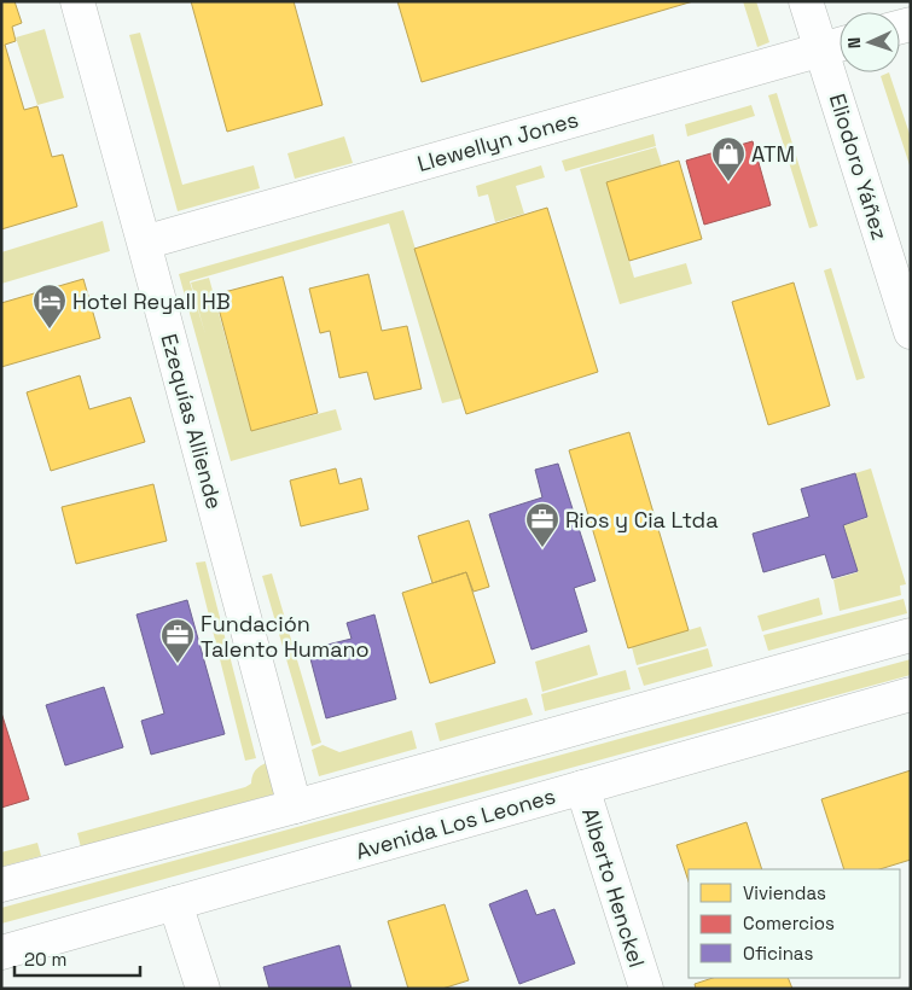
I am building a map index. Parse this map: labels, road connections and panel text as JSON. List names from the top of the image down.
{
  "streets": {
    "main road": [
      "Llewellyn Jones",
      "Eliodoro Yáñez",
      "Ezequías Alliende",
      "Avenida Los Leones",
      "Alberto Henckel"
    ]
  },
  "crossings": [
    ["Llewellyn Jones", "Eliodoro Yáñez"],
    ["Llewellyn Jones", "Ezequías Alliende"],
    ["Avenida Los Leones", "Alberto Henckel"]
  ],
  "places": {
    "shop": ["ATM"],
    "hotel": ["Hotel Reyall HB"],
    "office": ["Rios y Cia Ltda", "Fundación Talento Humano"]
  },
  "legend": ["Viviendas", "Comercios", "Oficinas"],
  "scale_bar": "20 m",
  "north": "left"
}
